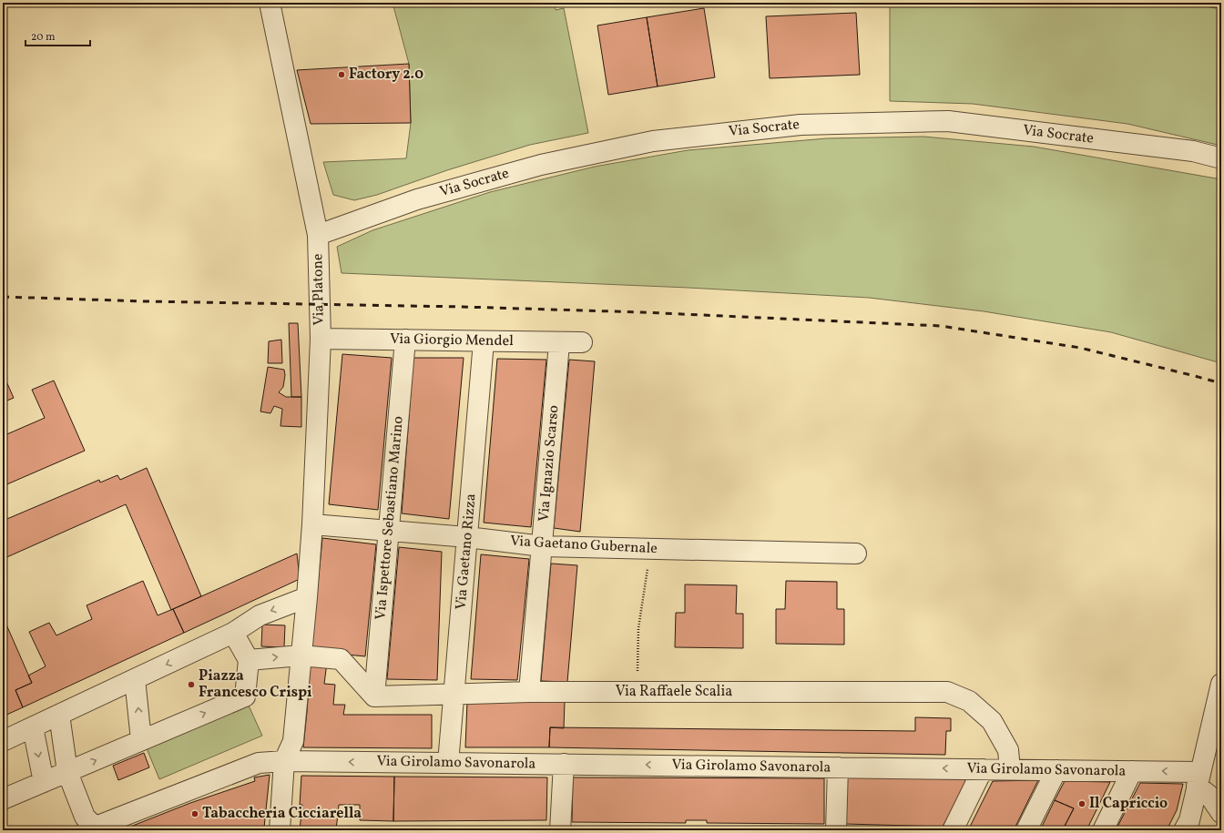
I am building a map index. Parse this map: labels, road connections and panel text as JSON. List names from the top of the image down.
{
  "streets": {
    "street": [
      "Via Socrate",
      "Via Platone",
      "Via Giorgio Mendel",
      "Via Ignazio Scarso",
      "Via Ispettore Sebastiano Marino",
      "Via Gaetano Gubernale",
      "Via Gaetano Rizza",
      "Via Raffaele Scalia",
      "Via Girolamo Savonarola"
    ]
  },
  "crossings": [
    ["Via Socrate", "Via Platone"],
    ["Via Platone", "Via Giorgio Mendel"],
    ["Via Platone", "Via Gaetano Gubernale"],
    ["Via Platone", "Via Girolamo Savonarola"],
    ["Via Giorgio Mendel", "Via Ignazio Scarso"],
    ["Via Giorgio Mendel", "Via Ispettore Sebastiano Marino"],
    ["Via Giorgio Mendel", "Via Gaetano Rizza"],
    ["Via Ignazio Scarso", "Via Gaetano Gubernale"],
    ["Via Ignazio Scarso", "Via Raffaele Scalia"],
    ["Via Ispettore Sebastiano Marino", "Via Gaetano Gubernale"],
    ["Via Ispettore Sebastiano Marino", "Via Raffaele Scalia"],
    ["Via Gaetano Gubernale", "Via Gaetano Rizza"],
    ["Via Gaetano Rizza", "Via Raffaele Scalia"],
    ["Via Gaetano Rizza", "Via Girolamo Savonarola"],
    ["Via Raffaele Scalia", "Via Girolamo Savonarola"]
  ],
  "one_way": ["Via Girolamo Savonarola"],
  "places": [
    "Factory 2.0",
    "Piazza Francesco Crispi",
    "Il Capriccio",
    "Tabaccheria Cicciarella"
  ],
  "scale_bar": "20 m"
}
